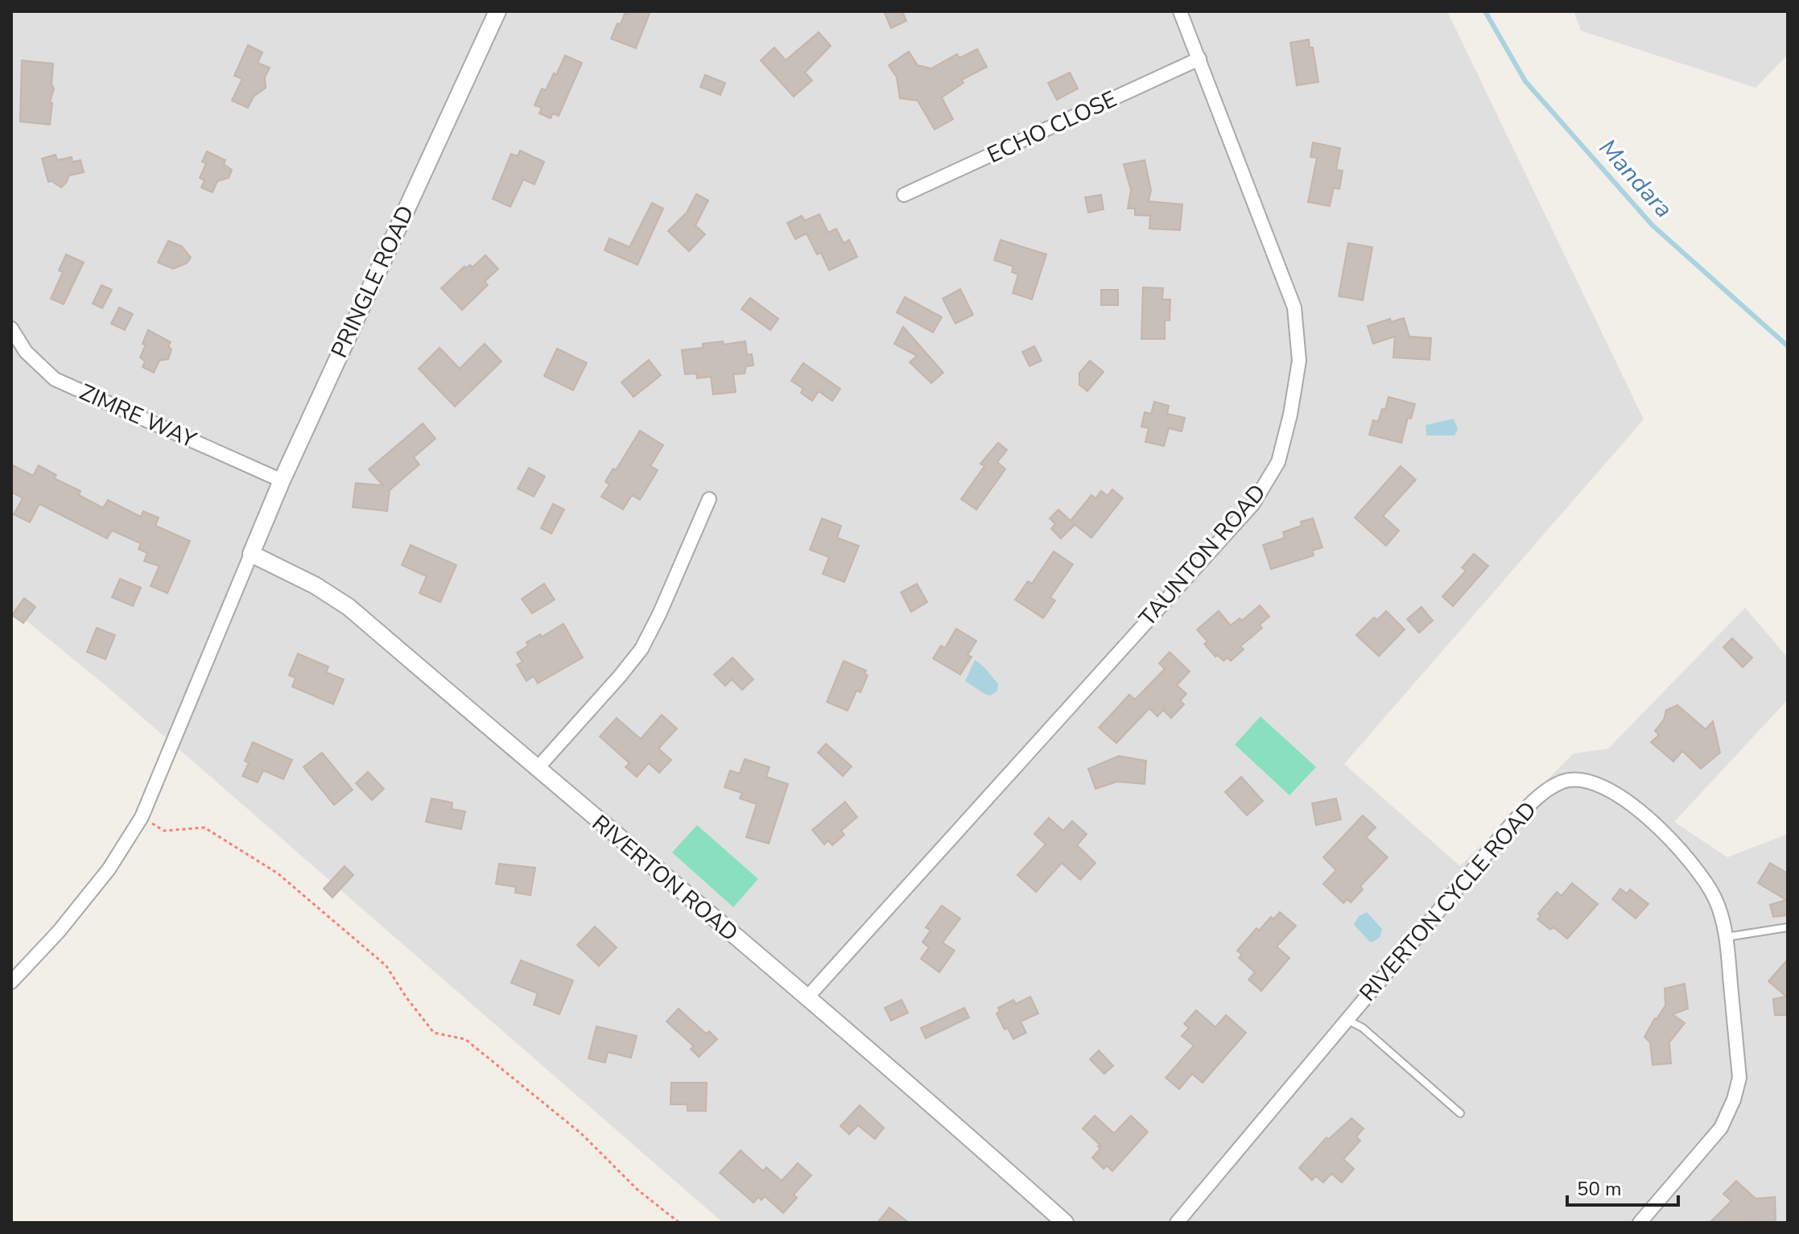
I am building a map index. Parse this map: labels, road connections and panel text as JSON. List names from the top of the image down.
{
  "streets": {
    "street": [
      "ECHO CLOSE",
      "PRINGLE ROAD",
      "ZIMRE WAY",
      "TAUNTON ROAD",
      "RIVERTON ROAD",
      "RIVERTON CYCLE ROAD"
    ]
  },
  "crossings": [
    ["ECHO CLOSE", "TAUNTON ROAD"],
    ["PRINGLE ROAD", "ZIMRE WAY"],
    ["PRINGLE ROAD", "RIVERTON ROAD"],
    ["TAUNTON ROAD", "RIVERTON ROAD"]
  ],
  "water": ["Mandara"],
  "scale_bar": "50 m"
}
